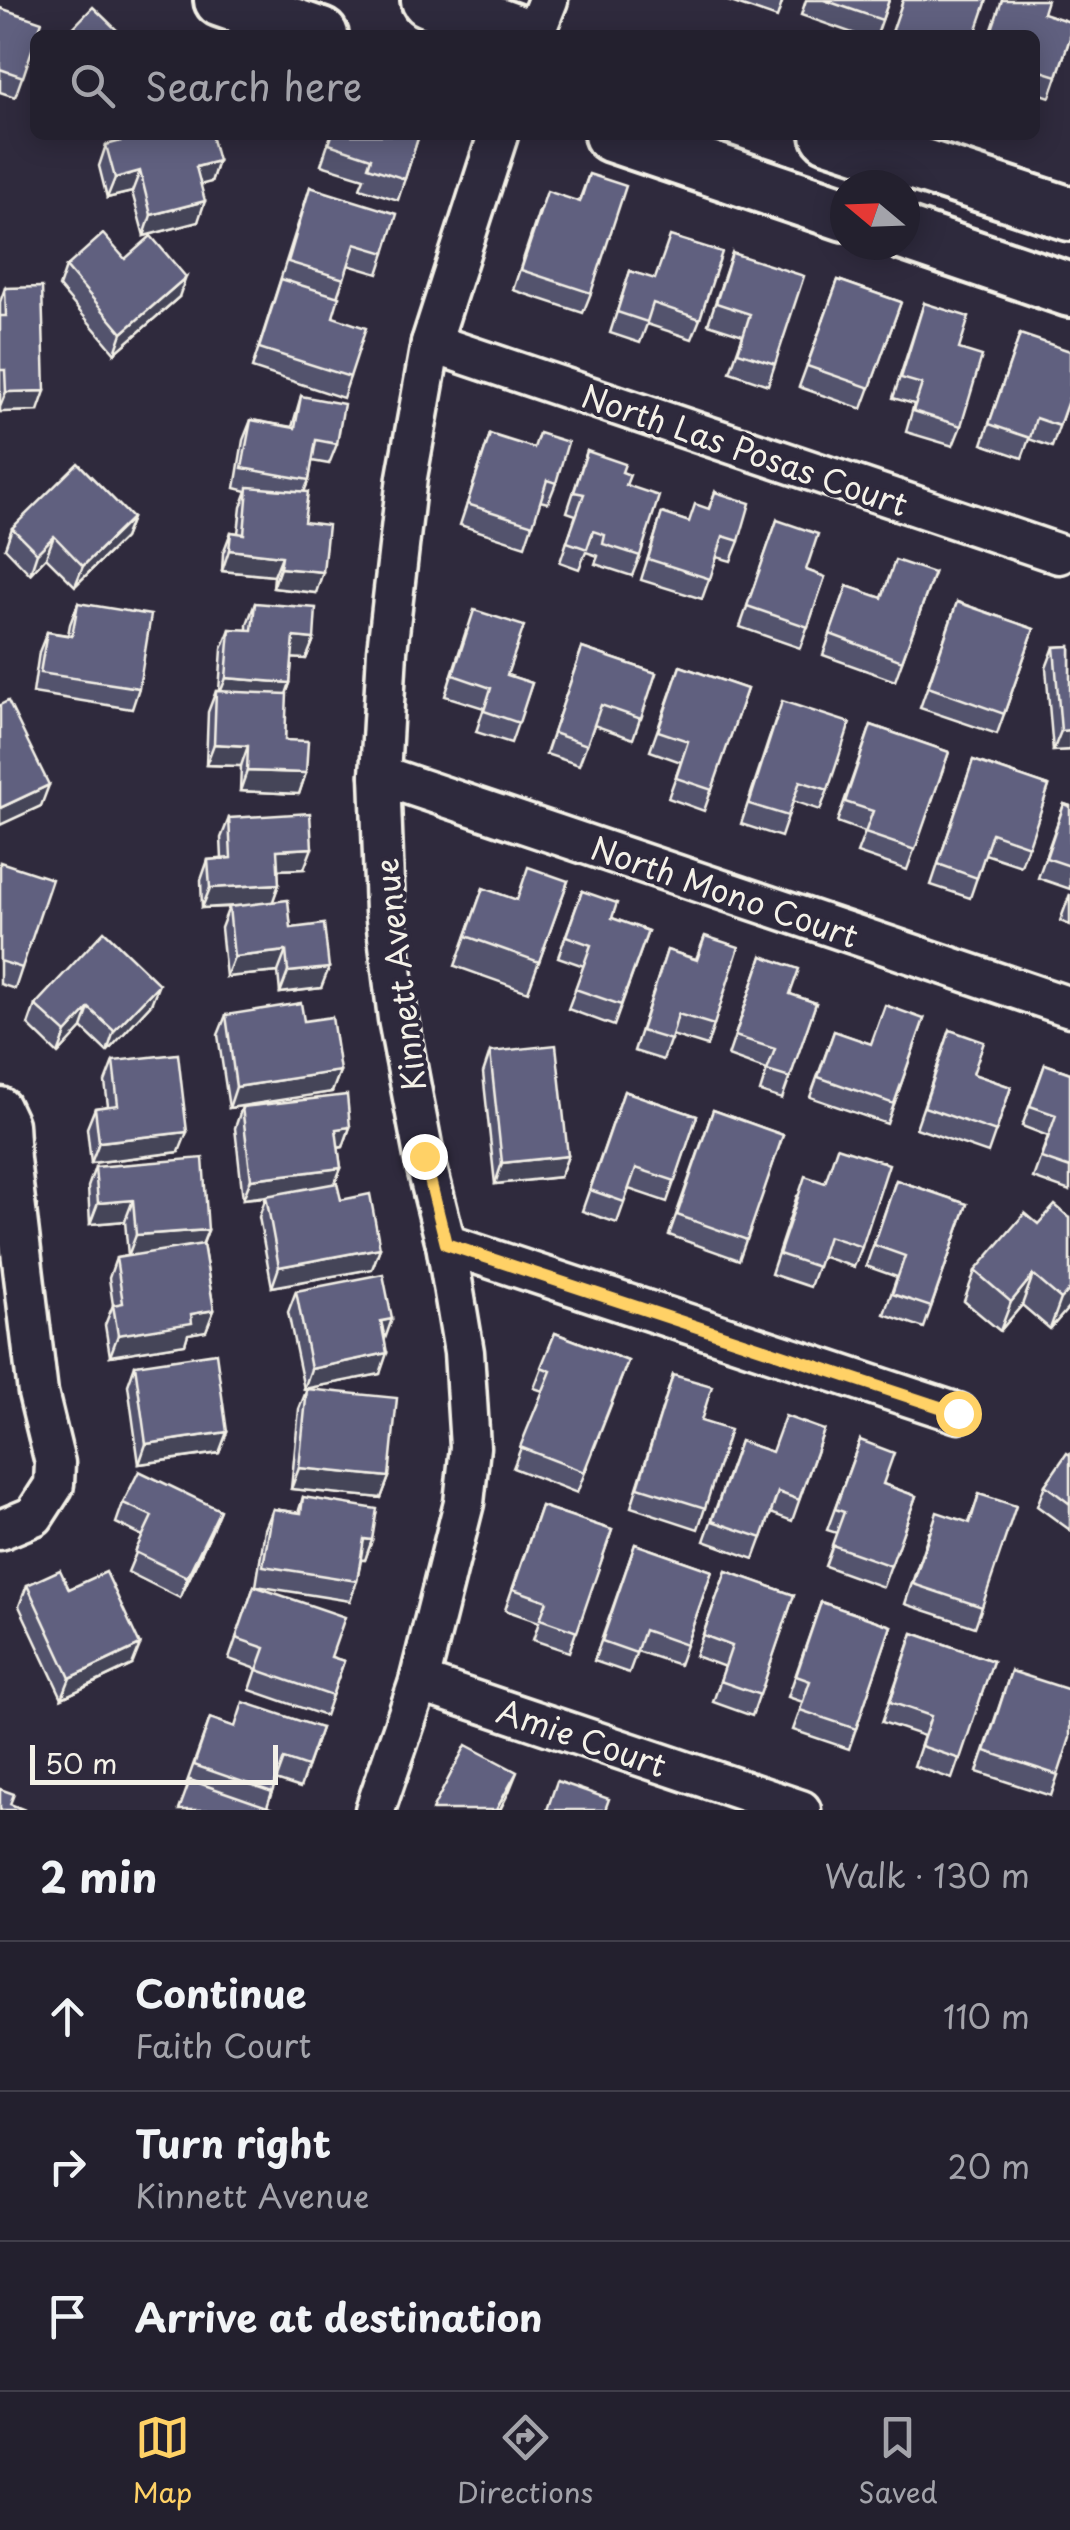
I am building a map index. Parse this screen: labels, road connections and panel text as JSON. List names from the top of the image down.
{
  "streets": {
    "street": [
      "North Las Posas Court",
      "North Mono Court",
      "Kinnett Avenue",
      "Amie Court"
    ]
  },
  "crossings": [
    ["North Las Posas Court", "Kinnett Avenue"],
    ["North Mono Court", "Kinnett Avenue"],
    ["Kinnett Avenue", "Amie Court"]
  ],
  "scale_bar": "50 m",
  "north": "left",
  "page": {
    "search": "Search here",
    "scale": "50 m",
    "heading": ["2 min", "Walk · 130 m"],
    "list": [
      ["Continue", "Faith Court", "110 m"],
      ["Turn right", "Kinnett Avenue", "20 m"],
      "Arrive at destination"
    ],
    "nav": ["Map", "Directions", "Saved"]
  }
}
